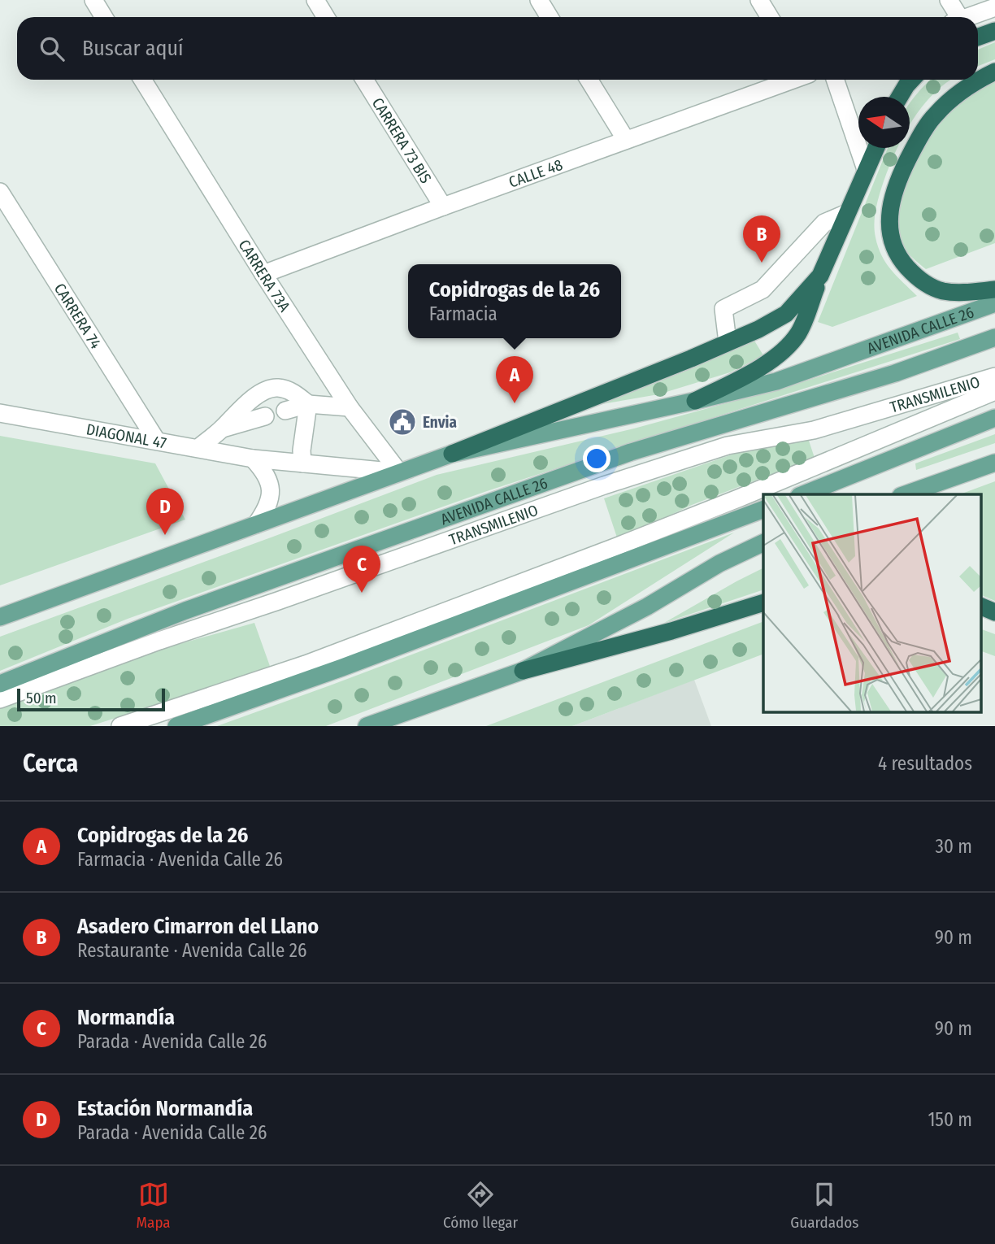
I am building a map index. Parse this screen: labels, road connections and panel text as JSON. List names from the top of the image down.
{
  "streets": {
    "main road": ["AVENIDA CALLE 26"],
    "street": [
      "CARRERA 73 BIS",
      "CALLE 48",
      "CARRERA 73A",
      "CARRERA 74",
      "TRANSMILENIO",
      "DIAGONAL 47"
    ]
  },
  "crossings": [
    ["CARRERA 73 BIS", "CALLE 48"],
    ["CALLE 48", "CARRERA 73A"],
    ["CARRERA 73A", "AVENIDA CALLE 26"],
    ["CARRERA 73A", "DIAGONAL 47"],
    ["CARRERA 74", "DIAGONAL 47"],
    ["AVENIDA CALLE 26", "DIAGONAL 47"]
  ],
  "places": {
    "public building": ["Envia"]
  },
  "scale_bar": "50 m",
  "north": "left",
  "page": {
    "search": "Buscar aquí",
    "pins": [
      "B",
      "A",
      "D",
      "C"
    ],
    "popup": ["Copidrogas de la 26", "Farmacia"],
    "scale": "50 m",
    "heading": ["Cerca", "4 resultados"],
    "list": [
      {
        "mark": "A",
        "name": "Copidrogas de la 26",
        "note": "Farmacia · Avenida Calle 26",
        "value": "30 m"
      },
      {
        "mark": "B",
        "name": "Asadero Cimarron del Llano",
        "note": "Restaurante · Avenida Calle 26",
        "value": "90 m"
      },
      {
        "mark": "C",
        "name": "Normandía",
        "note": "Parada · Avenida Calle 26",
        "value": "90 m"
      },
      {
        "mark": "D",
        "name": "Estación Normandía",
        "note": "Parada · Avenida Calle 26",
        "value": "150 m"
      }
    ],
    "nav": ["Mapa", "Cómo llegar", "Guardados"]
  }
}
